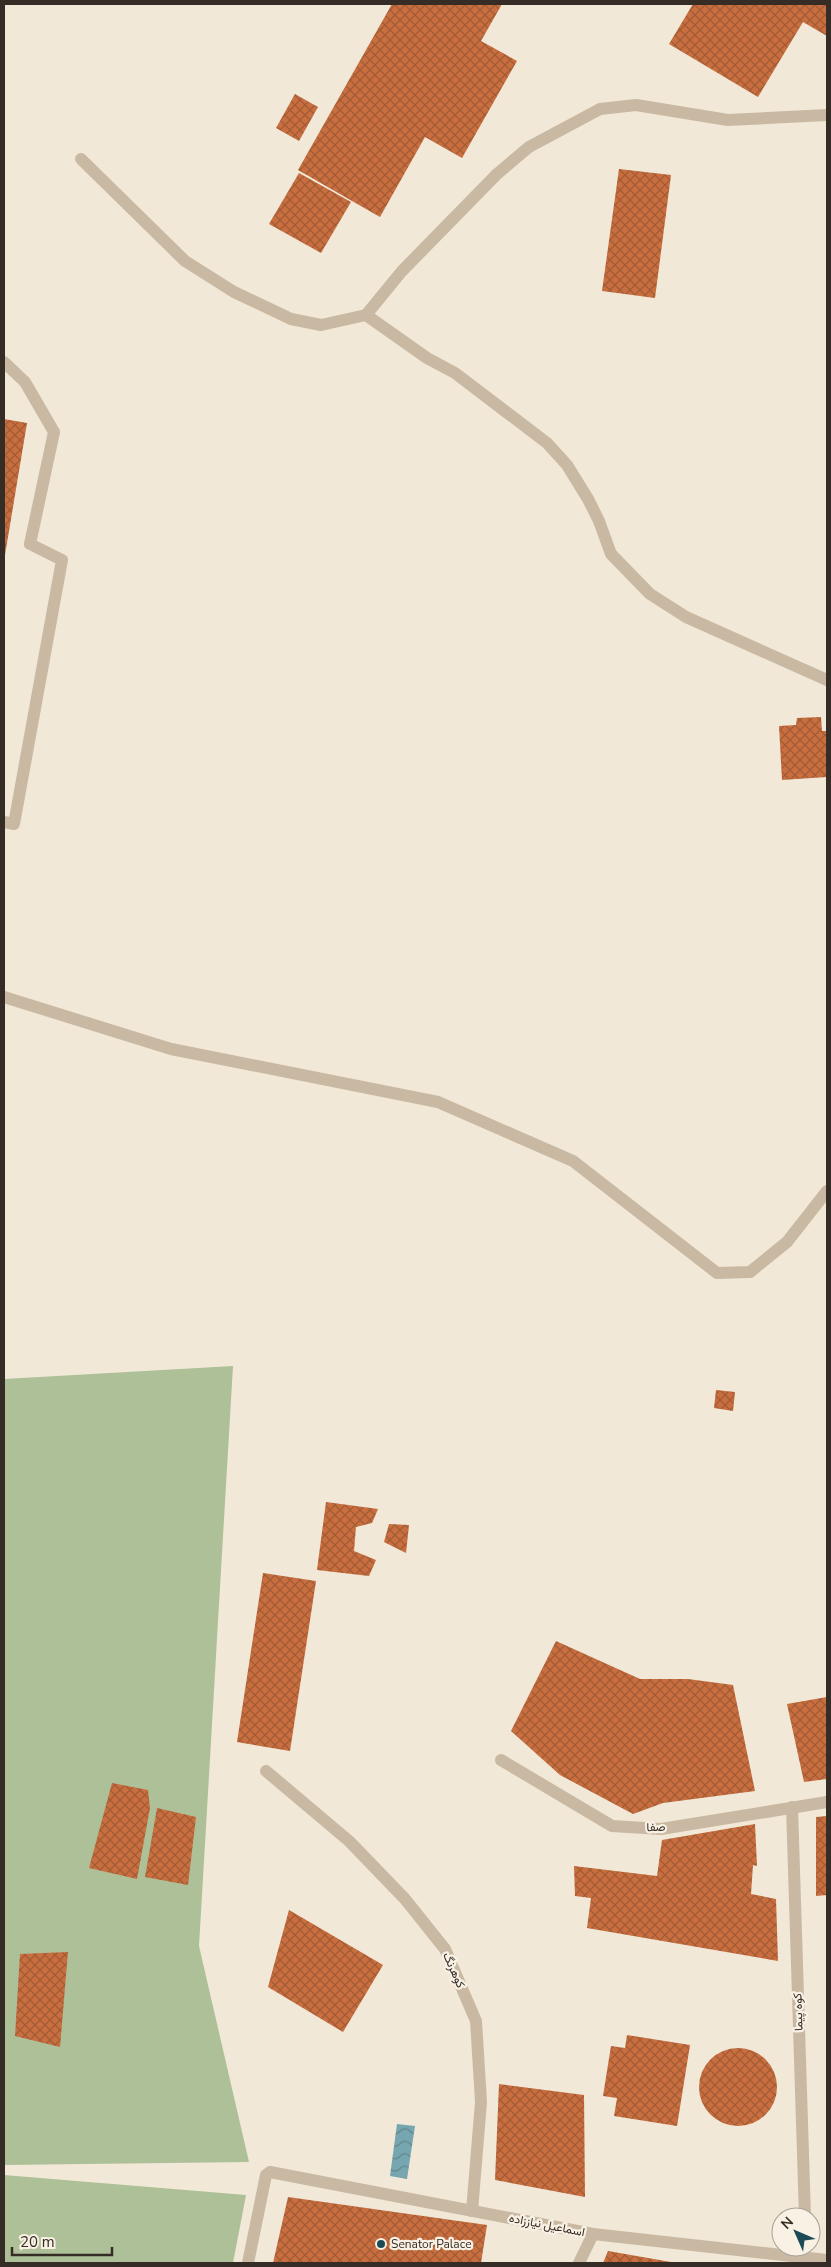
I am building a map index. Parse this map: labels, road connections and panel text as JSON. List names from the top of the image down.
{
  "streets": {
    "street": [
      "صفا",
      "کوهرنگ",
      "کوه پیما",
      "اسماعیل نیاززاده"
    ]
  },
  "crossings": [
    ["صفا", "کوه پیما"],
    ["کوهرنگ", "اسماعیل نیاززاده"]
  ],
  "places": ["Senator Palace"],
  "scale_bar": "20 m",
  "north": "top left"
}
